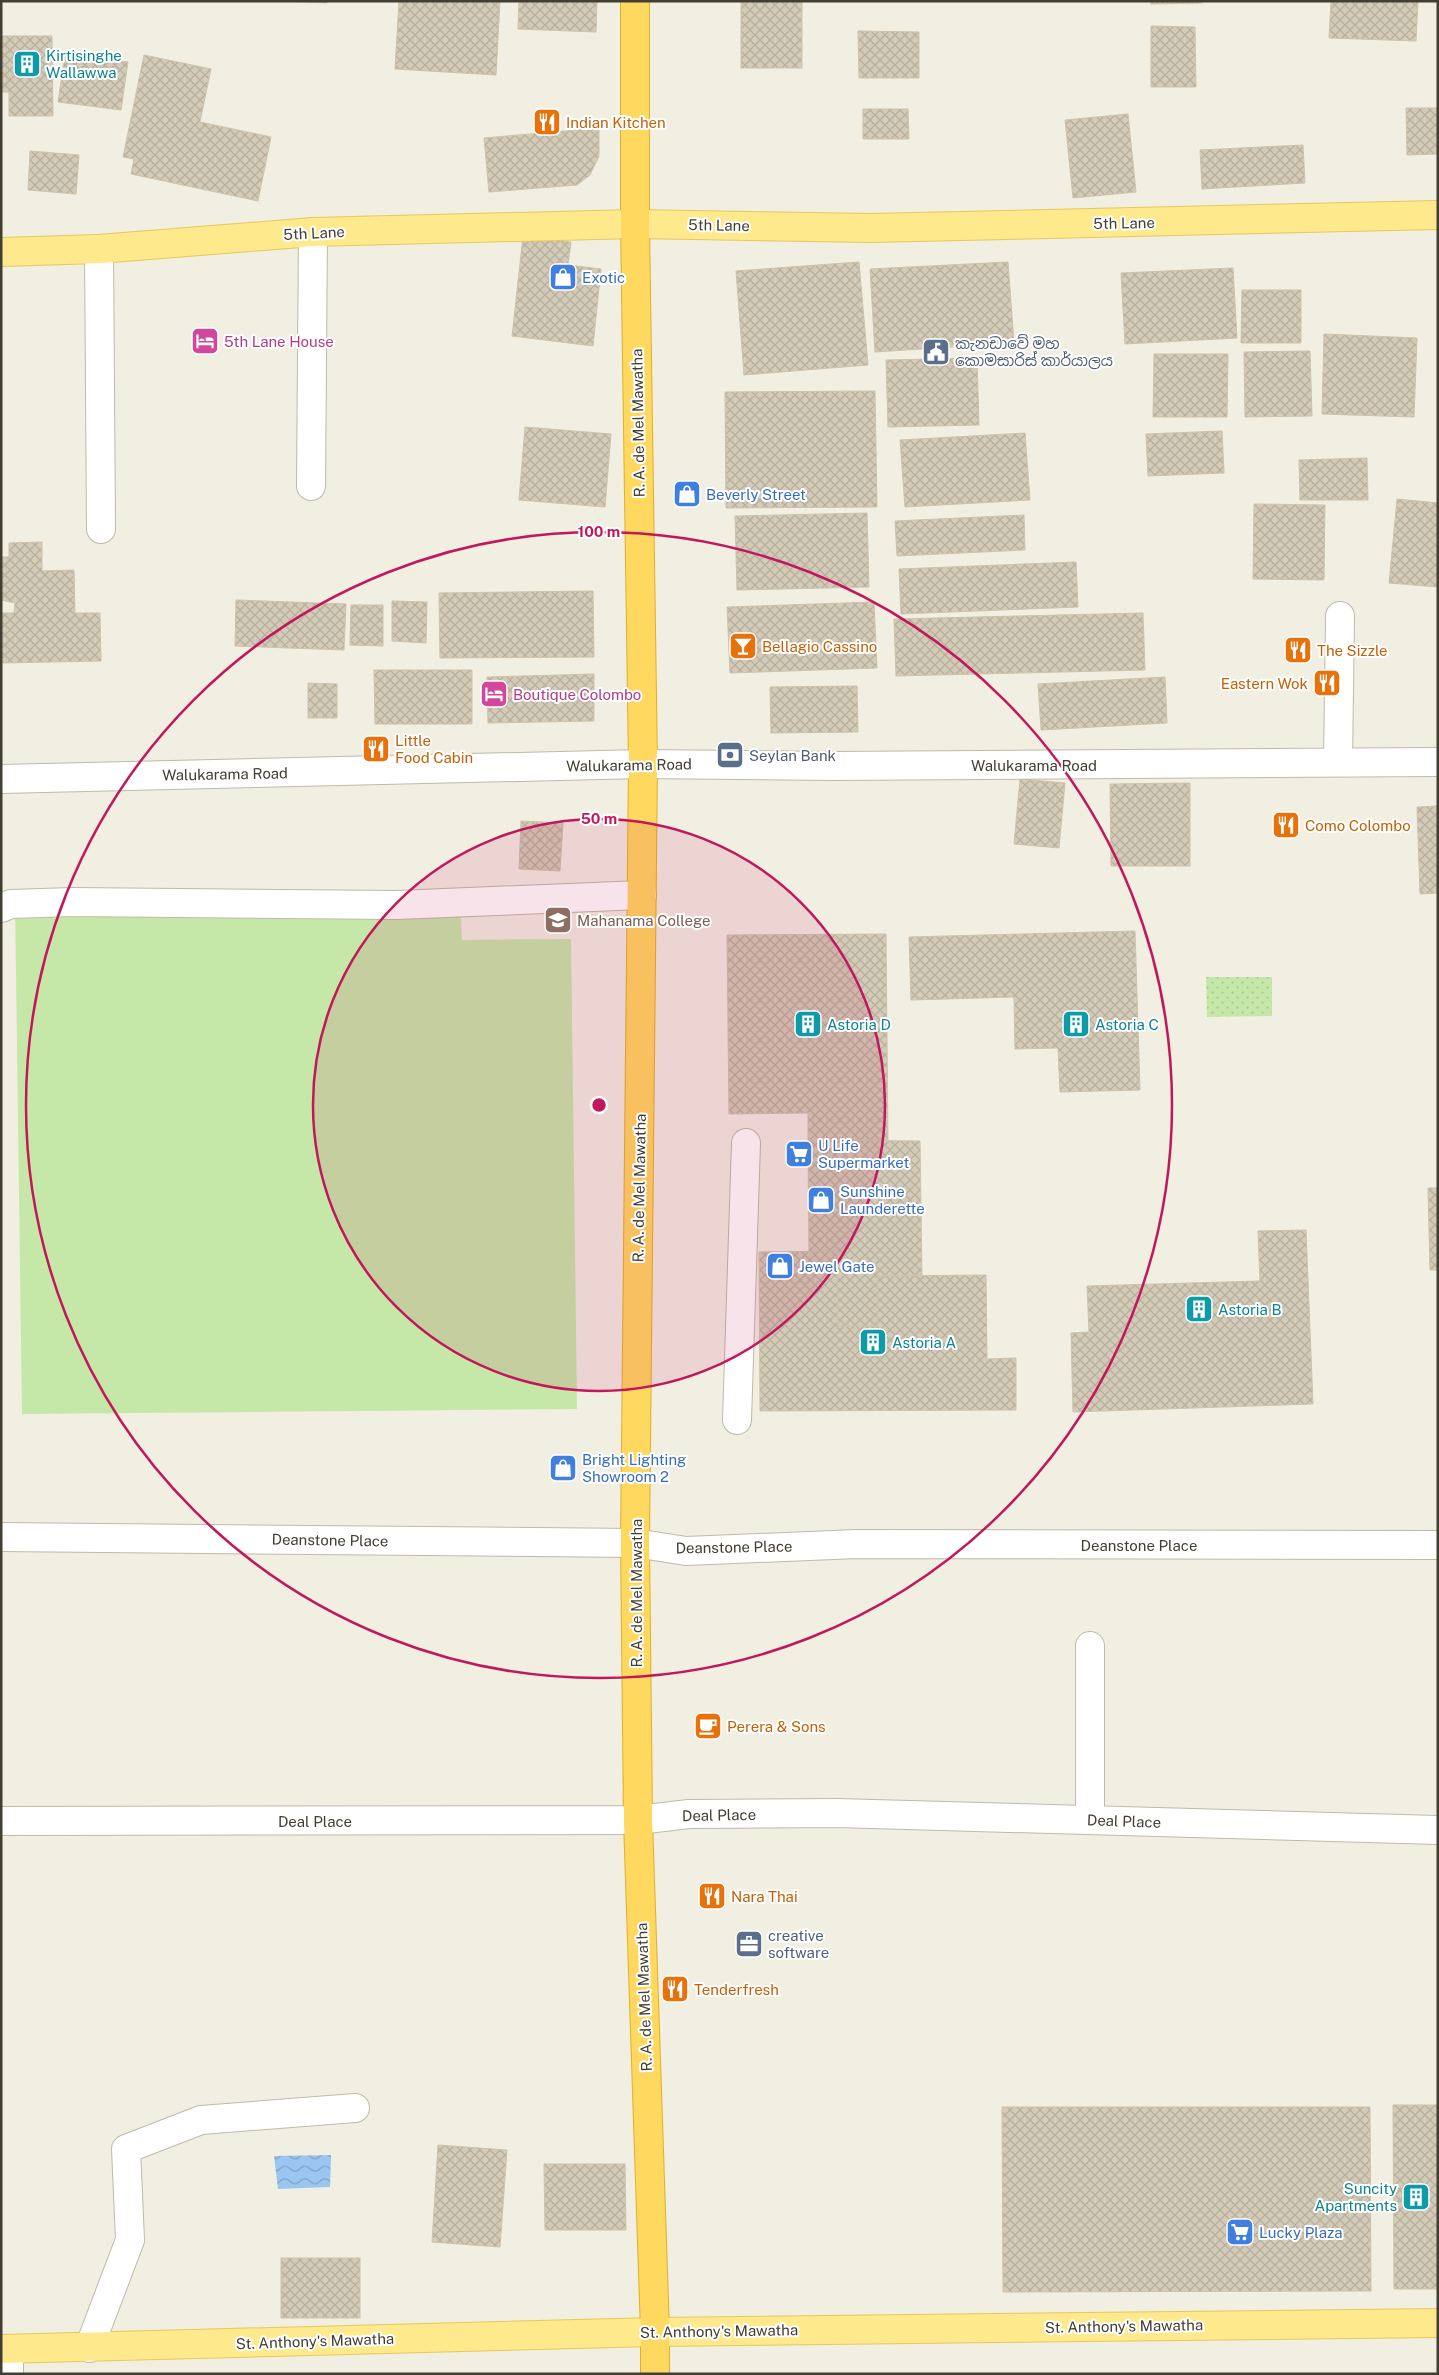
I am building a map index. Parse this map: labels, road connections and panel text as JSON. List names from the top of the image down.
{
  "streets": {
    "highway": ["R. A. de Mel Mawatha"],
    "main road": ["5th Lane", "St. Anthony's Mawatha"],
    "street": ["Walukarama Road", "Deanstone Place", "Deal Place"]
  },
  "crossings": [
    ["5th Lane", "R. A. de Mel Mawatha"],
    ["R. A. de Mel Mawatha", "Walukarama Road"],
    ["R. A. de Mel Mawatha", "Deanstone Place"],
    ["R. A. de Mel Mawatha", "Deal Place"],
    ["R. A. de Mel Mawatha", "St. Anthony's Mawatha"]
  ],
  "places": {
    "building": [
      "Kirtisinghe Wallawwa",
      "Astoria D",
      "Astoria C",
      "Astoria B",
      "Astoria A",
      "Suncity Apartments"
    ],
    "restaurant": [
      "Indian Kitchen",
      "The Sizzle",
      "Eastern Wok",
      "Little Food Cabin",
      "Como Colombo",
      "Nara Thai",
      "Tenderfresh"
    ],
    "shop": [
      "Exotic",
      "Beverly Street",
      "Sunshine Launderette",
      "Jewel Gate",
      "Bright Lighting Showroom 2"
    ],
    "hotel": ["5th Lane House", "Boutique Colombo"],
    "public building": ["කැනඩාවේ මහ කොමසාරිස් කාර්යාලය"],
    "bar": ["Bellagio Cassino"],
    "bank": ["Seylan Bank"],
    "school or university": ["Mahanama College"],
    "supermarket": ["U Life Supermarket", "Lucky Plaza"],
    "cafe": ["Perera & Sons"],
    "office": ["creative software"]
  },
  "rings": ["100 m", "50 m"]
}
